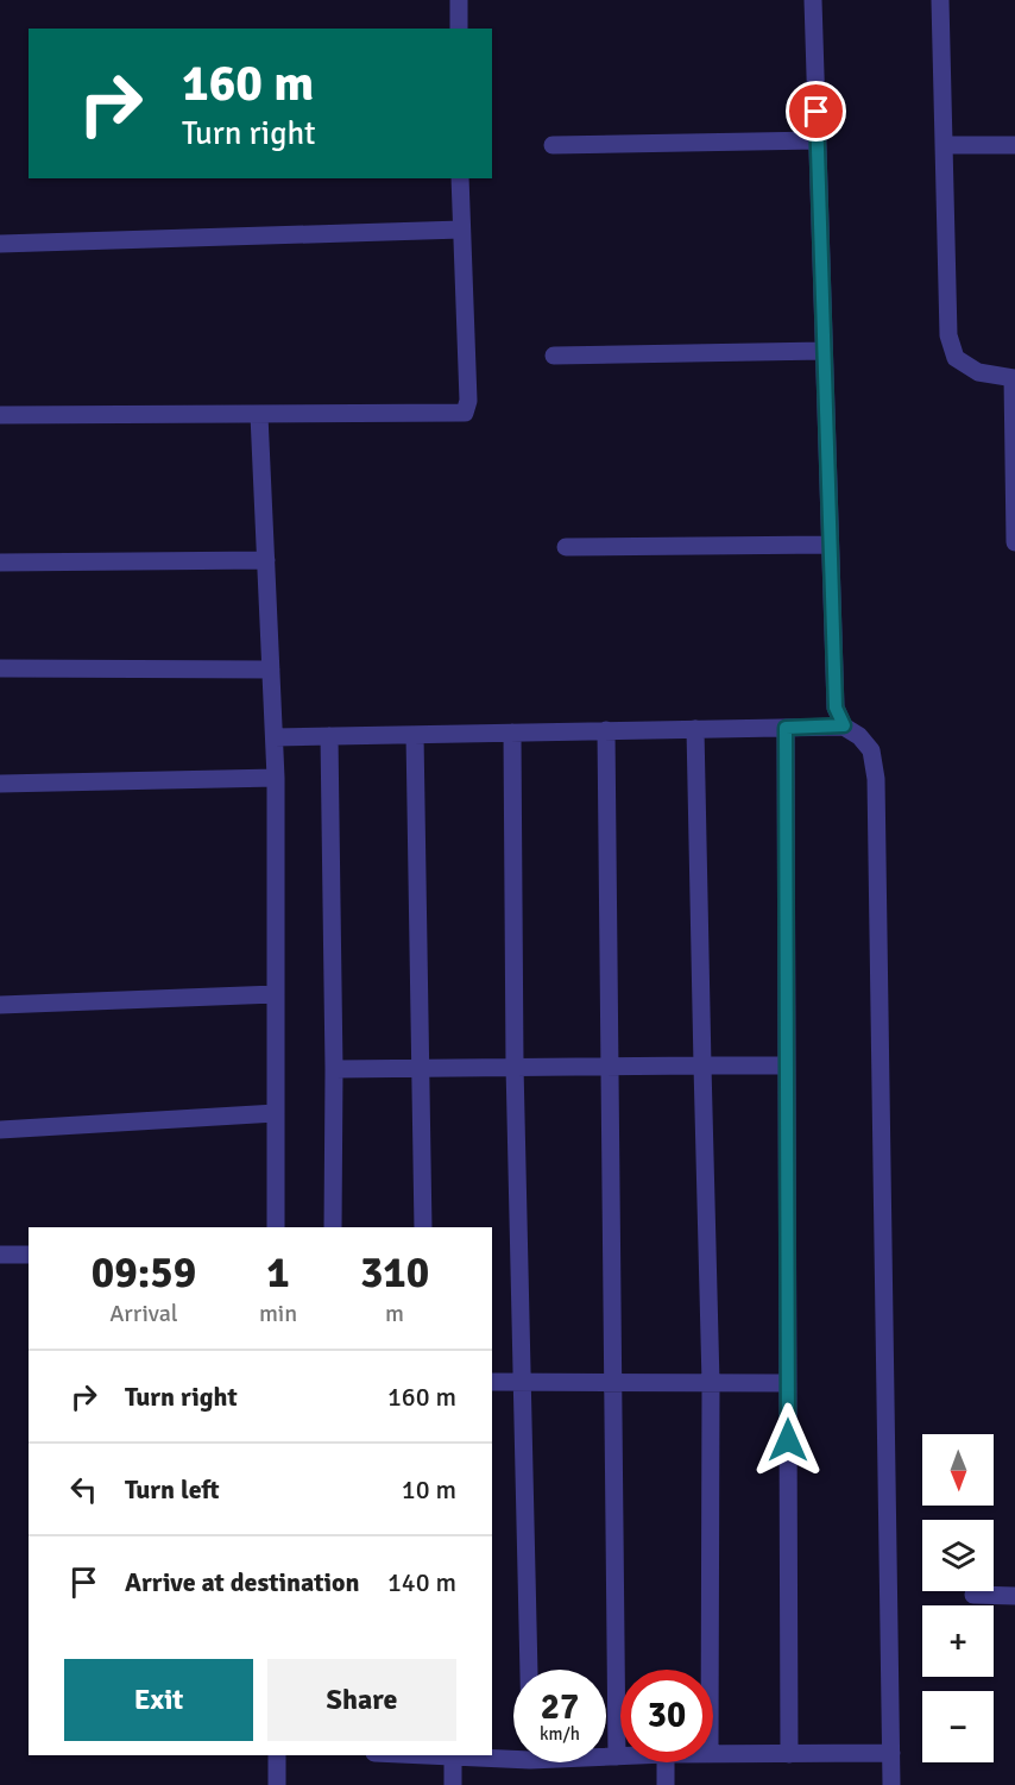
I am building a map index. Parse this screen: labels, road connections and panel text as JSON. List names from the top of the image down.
{
  "north": "bottom",
  "page": {
    "turn": ["160 m", "Turn right"],
    "eta": [
      "09:59",
      "Arrival",
      "1",
      "min",
      "310",
      "m"
    ],
    "list": [
      {
        "name": "Turn right",
        "value": "160 m"
      },
      {
        "name": "Turn left",
        "value": "10 m"
      },
      {
        "name": "Arrive at destination",
        "value": "140 m"
      }
    ],
    "map_buttons": ["+", "−"],
    "buttons": ["Exit", "Share"],
    "speed": "27 km/h",
    "limit": "30"
  }
}
